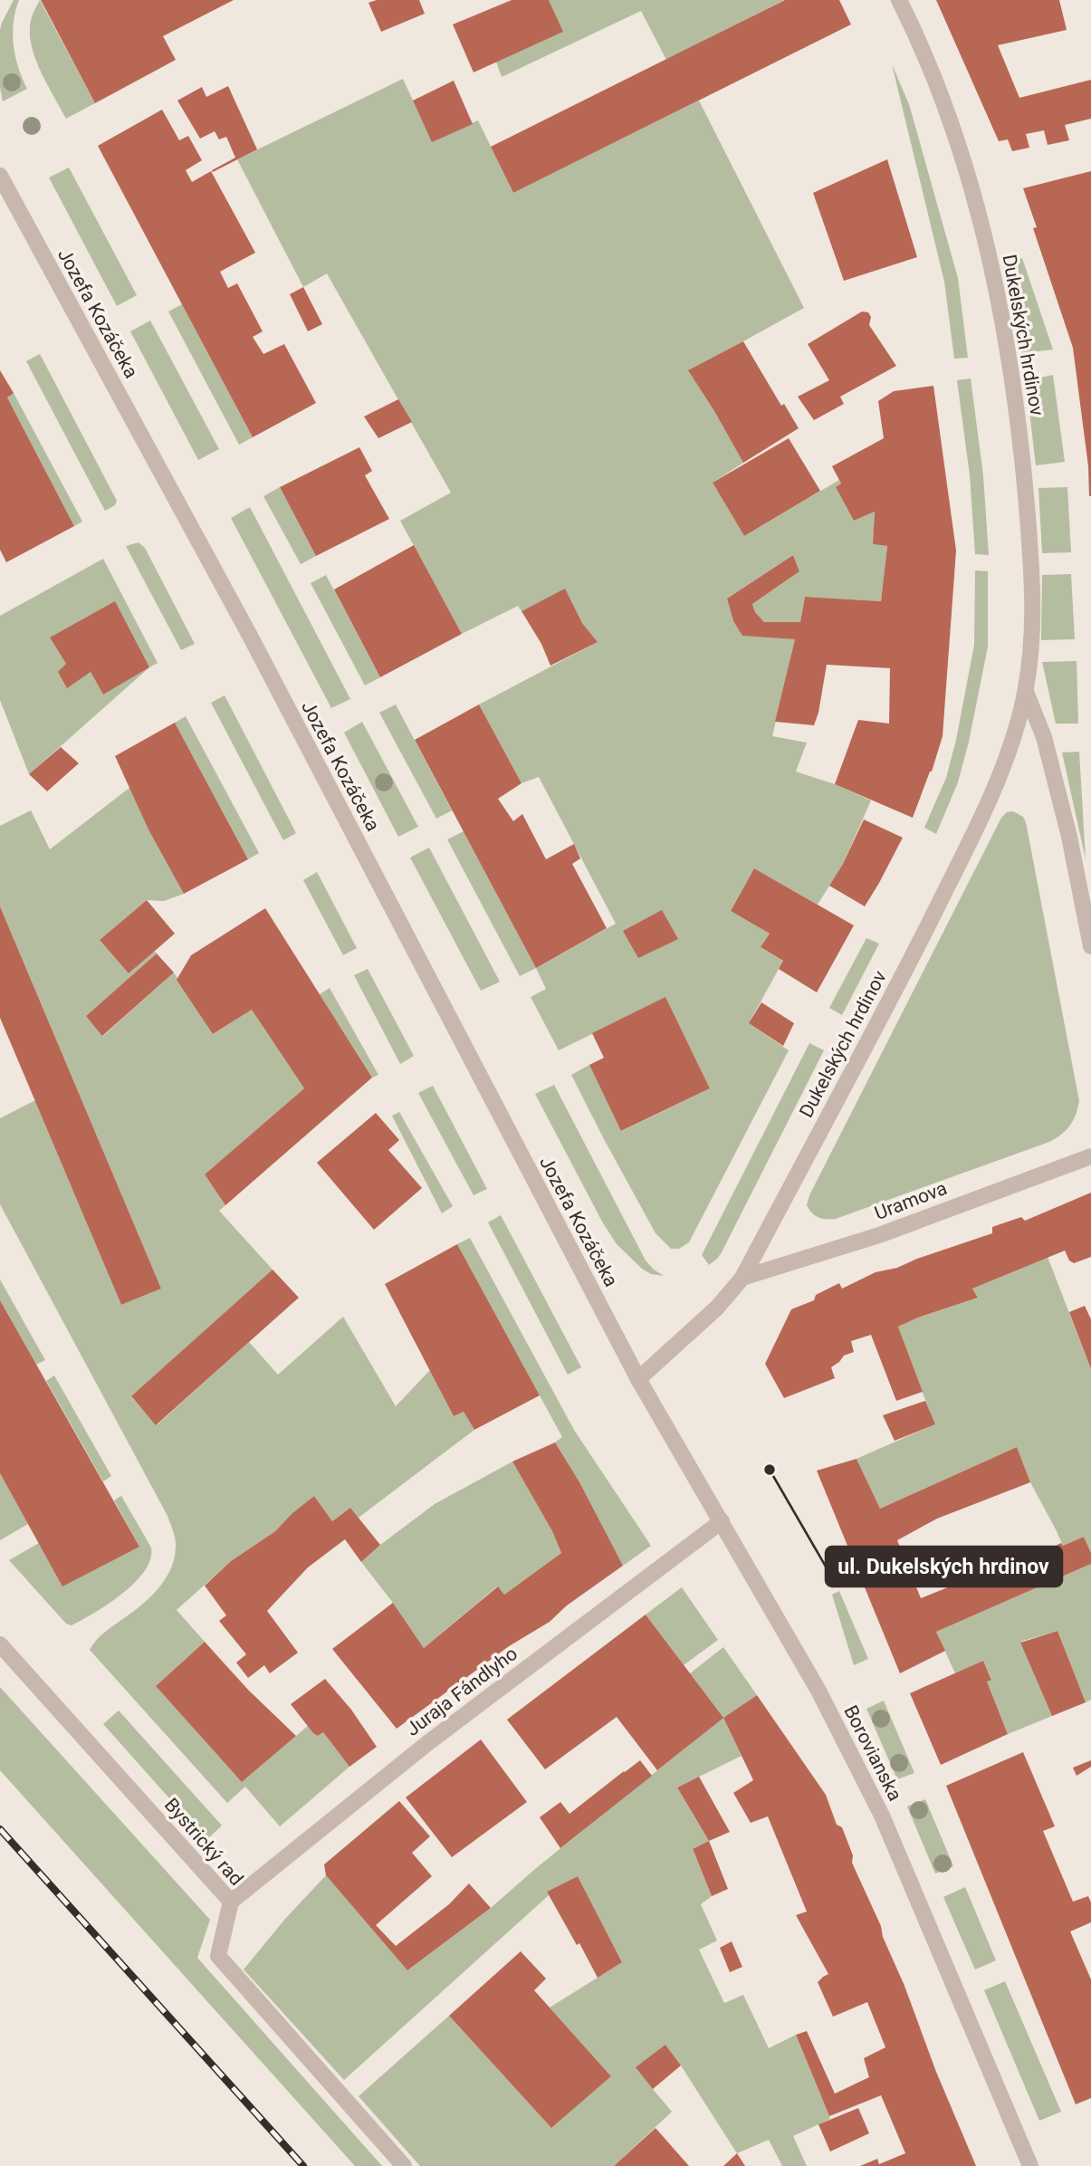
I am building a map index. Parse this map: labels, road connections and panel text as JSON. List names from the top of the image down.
{
  "streets": {
    "street": [
      "Jozefa Kozáčeka",
      "Dukelských hrdinov",
      "Uramova",
      "Juraja Fándlyho",
      "Borovianska",
      "Bystrický rad"
    ]
  },
  "crossings": [
    ["Jozefa Kozáčeka", "Dukelských hrdinov"],
    ["Jozefa Kozáčeka", "Borovianska"],
    ["Dukelských hrdinov", "Uramova"],
    ["Dukelských hrdinov", "Borovianska"],
    ["Juraja Fándlyho", "Borovianska"],
    ["Juraja Fándlyho", "Bystrický rad"]
  ],
  "places": ["ul. Dukelských hrdinov"]
}
